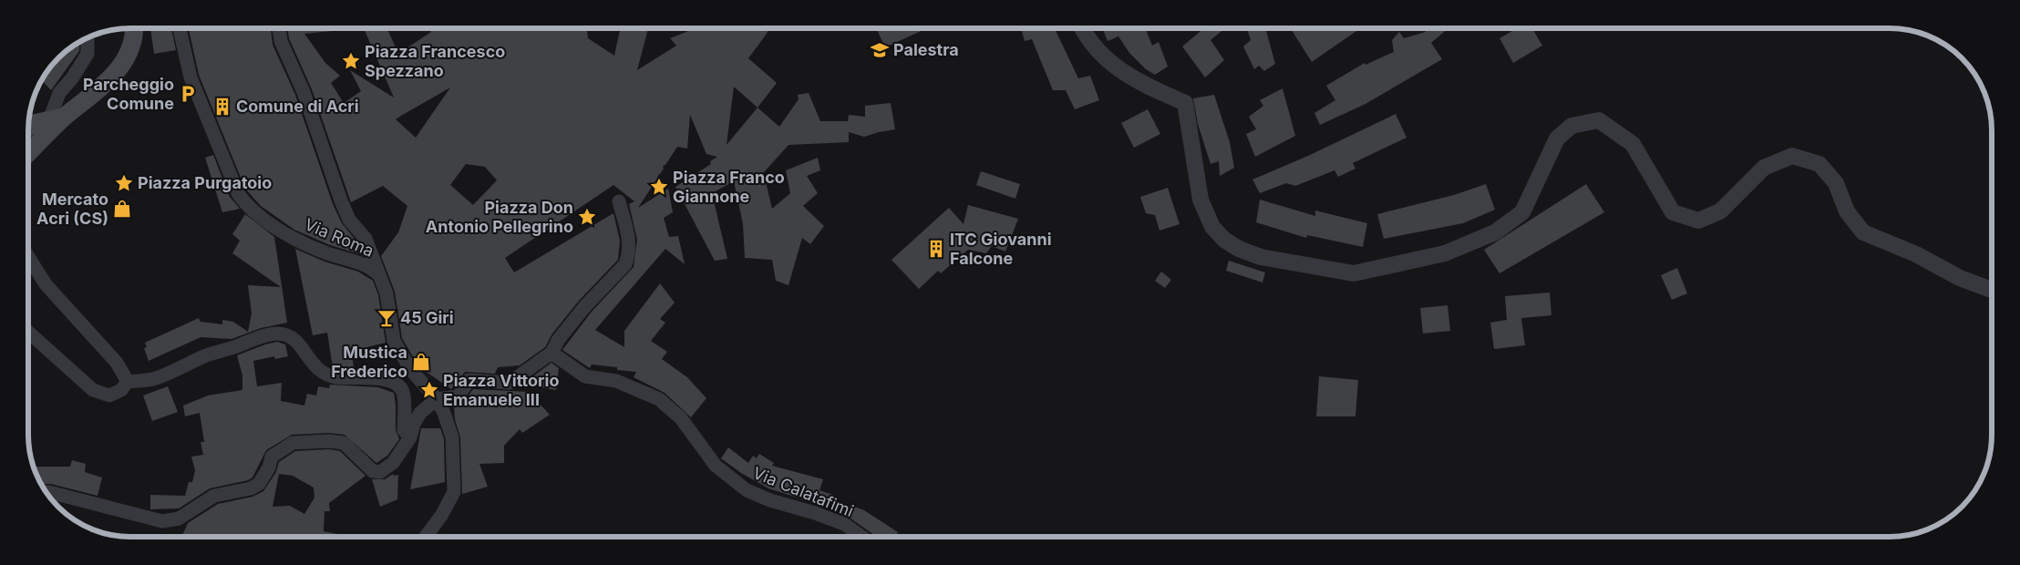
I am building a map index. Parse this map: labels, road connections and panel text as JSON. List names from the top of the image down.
{
  "streets": {
    "street": ["Via Roma", "Via Calatafimi"]
  },
  "places": {
    "school or university": ["Palestra"],
    "place": [
      "Piazza Francesco Spezzano",
      "Piazza Purgatoio",
      "Piazza Franco Giannone",
      "Piazza Don Antonio Pellegrino",
      "Piazza Vittorio Emanuele III"
    ],
    "parking": ["Parcheggio Comune"],
    "building": ["Comune di Acri", "ITC Giovanni Falcone"],
    "shop": ["Mercato Acri (CS)", "Mustica Frederico"],
    "bar": ["45 Giri"]
  }
}
